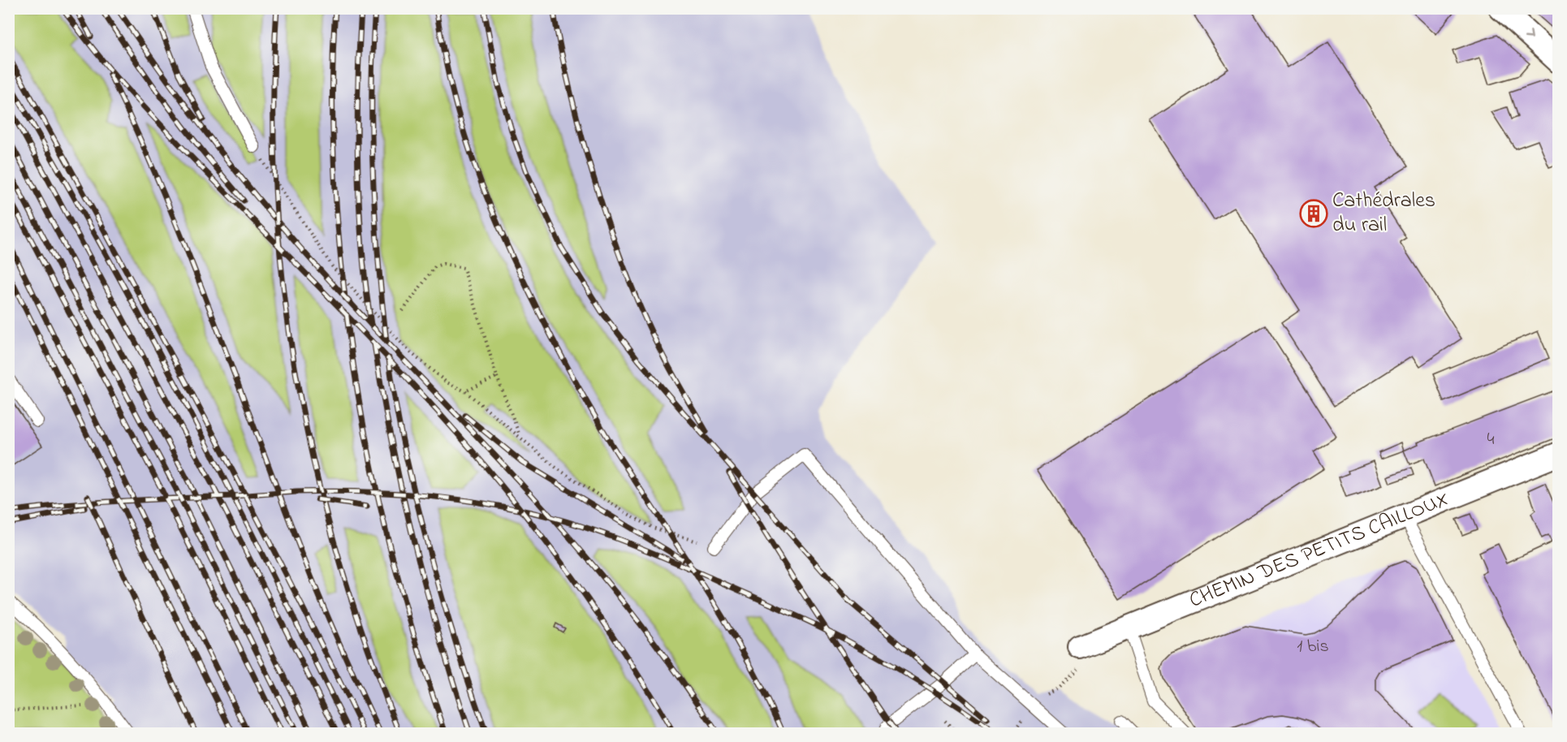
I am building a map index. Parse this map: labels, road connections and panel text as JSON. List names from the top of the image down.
{
  "streets": {
    "street": ["CHEMIN DES PETITS CAILLOUX"]
  },
  "places": {
    "building": ["Cathédrales du rail"]
  },
  "house_numbers": ["4", "1 bis"]
}
